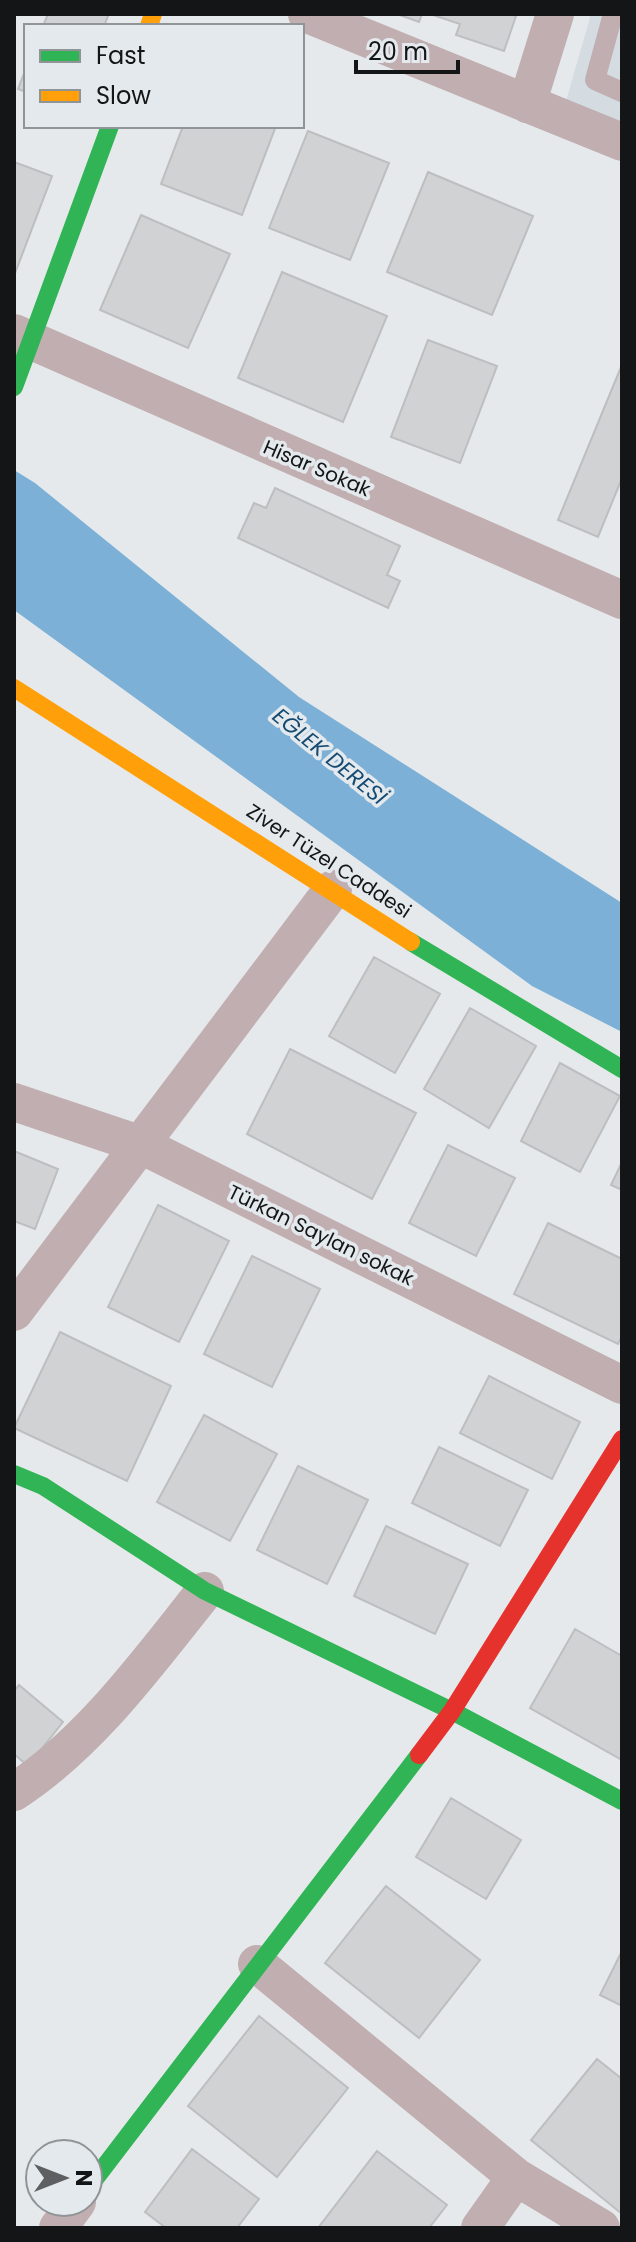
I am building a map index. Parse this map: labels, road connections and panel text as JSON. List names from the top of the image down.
{
  "streets": {
    "street": ["Hisar Sokak", "Ziver Tüzel Caddesi", "Türkan Saylan sokak"]
  },
  "water": ["EĞLEK DERESİ"],
  "legend": ["Fast", "Slow"],
  "scale_bar": "20 m",
  "north": "right"
}
